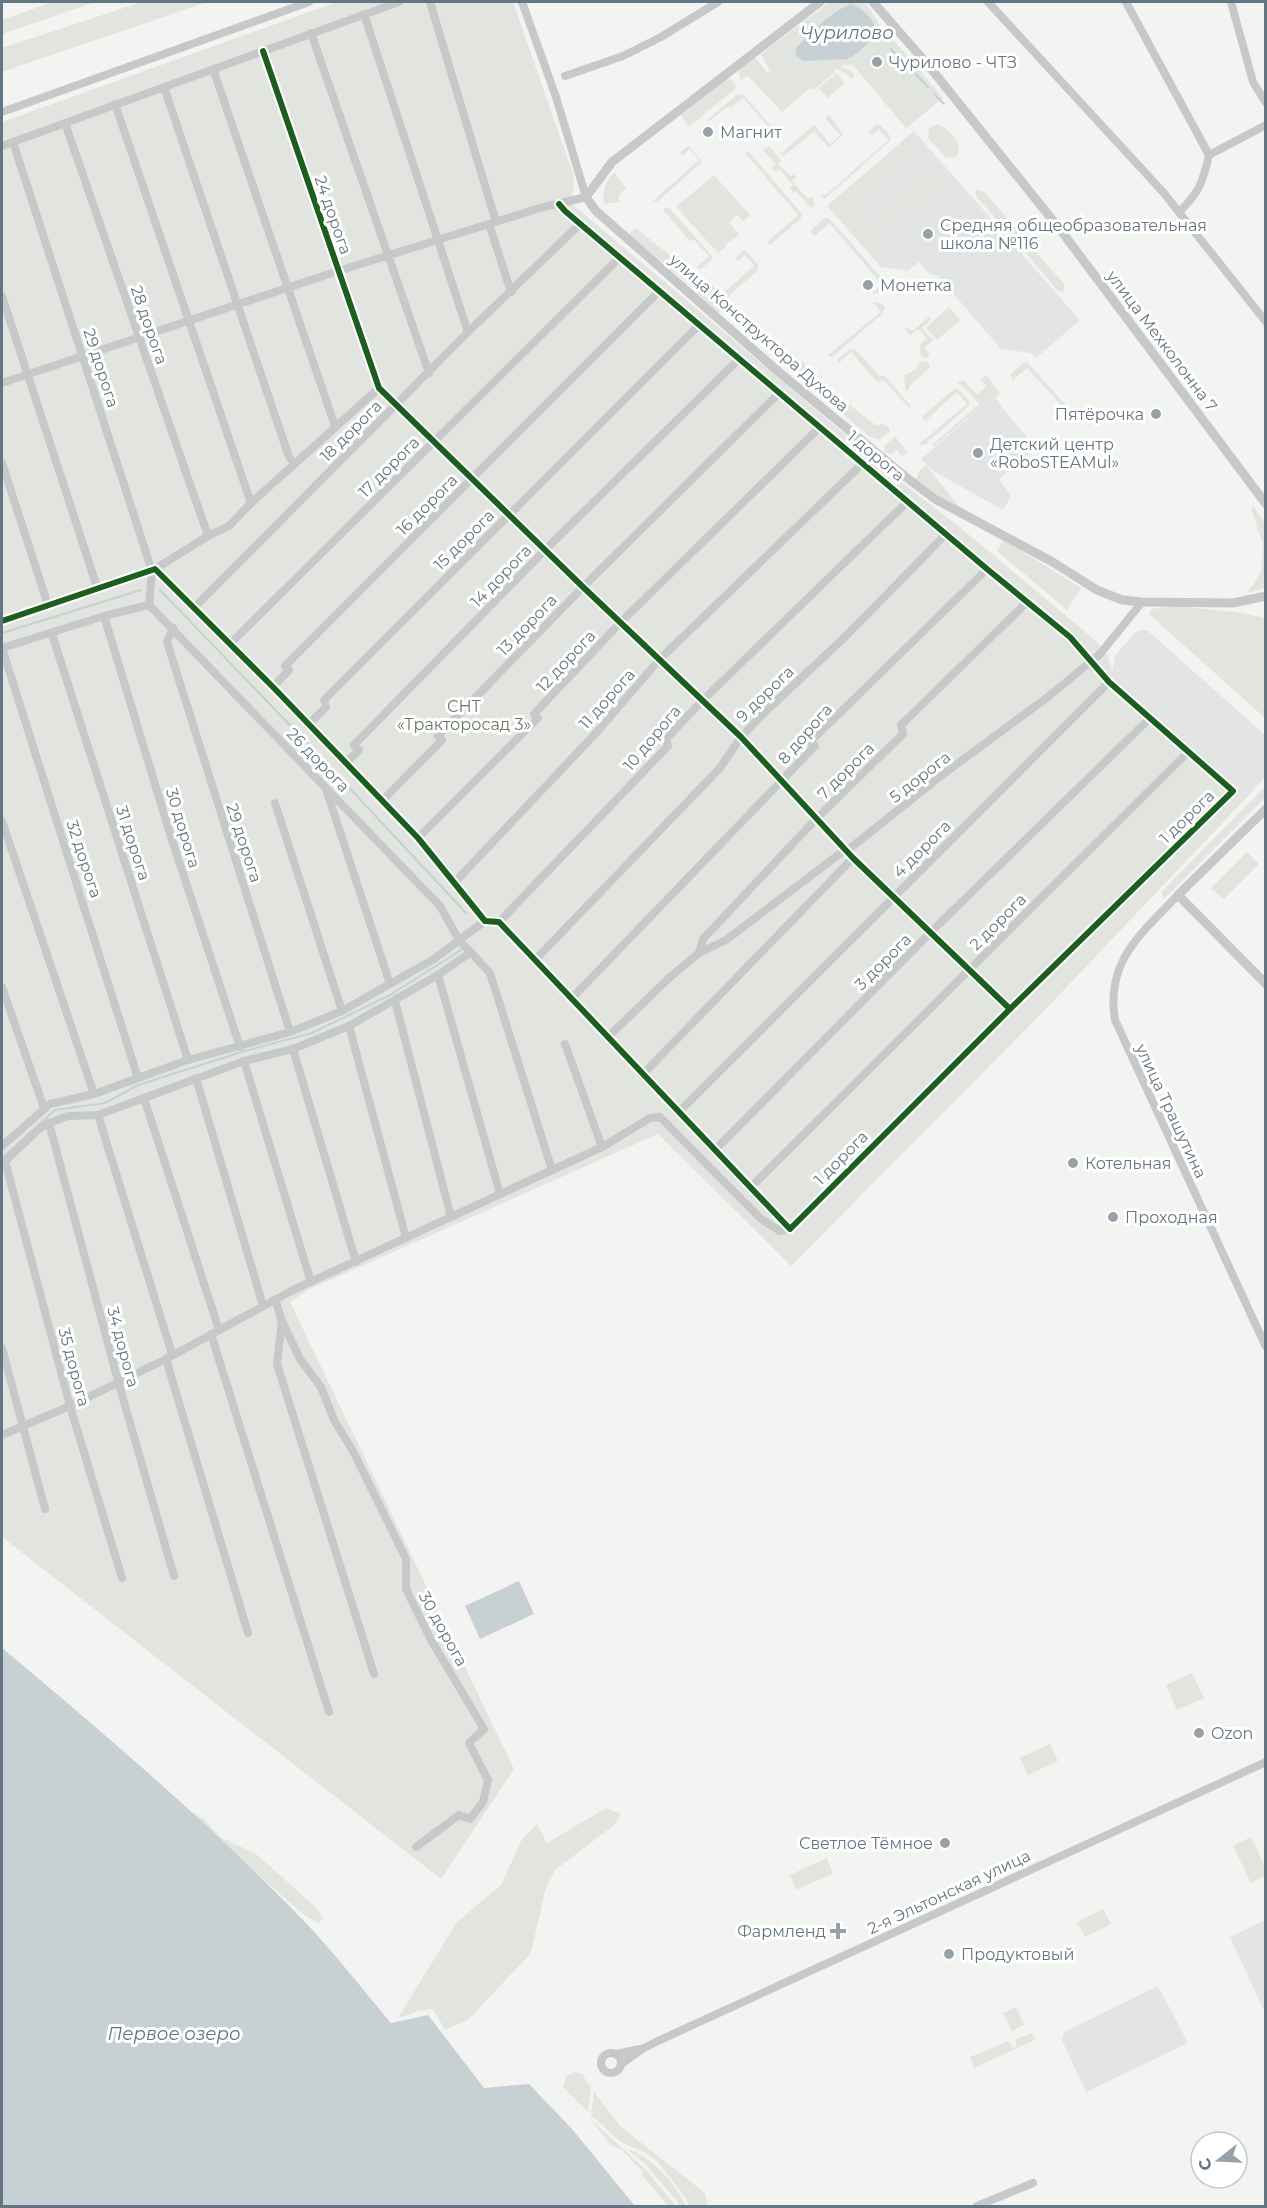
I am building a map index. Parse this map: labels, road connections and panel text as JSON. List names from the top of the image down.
{
  "streets": {
    "street": [
      "24 дорога",
      "28 дорога",
      "улица Конструктора Духова",
      "улица Мехколонна 7",
      "29 дорога",
      "18 дорога",
      "1 дорога",
      "17 дорога",
      "16 дорога",
      "15 дорога",
      "14 дорога",
      "13 дорога",
      "12 дорога",
      "9 дорога",
      "11 дорога",
      "8 дорога",
      "10 дорога",
      "26 дорога",
      "7 дорога",
      "5 дорога",
      "30 дорога",
      "31 дорога",
      "4 дорога",
      "32 дорога",
      "2 дорога",
      "3 дорога",
      "улица Трашутина",
      "34 дорога",
      "35 дорога",
      "2-я Эльтонская улица"
    ]
  },
  "crossings": [
    ["улица Конструктора Духова", "5 дорога"],
    ["29 дорога", "26 дорога"],
    ["18 дорога", "1 дорога"],
    ["1 дорога", "17 дорога"],
    ["1 дорога", "16 дорога"],
    ["1 дорога", "15 дорога"],
    ["1 дорога", "14 дорога"],
    ["1 дорога", "13 дорога"],
    ["1 дорога", "12 дорога"],
    ["1 дорога", "9 дорога"],
    ["1 дорога", "11 дорога"],
    ["1 дорога", "8 дорога"],
    ["1 дорога", "10 дорога"],
    ["1 дорога", "7 дорога"],
    ["1 дорога", "5 дорога"],
    ["1 дорога", "4 дорога"],
    ["1 дорога", "2 дорога"],
    ["1 дорога", "3 дорога"],
    ["7 дорога", "5 дорога"]
  ],
  "water": ["Чурилово", "Первое озеро"],
  "parks": ["СНТ «Тракторосад 3»"],
  "places": {
    "other": [
      "Чурилово - ЧТЗ",
      "Магнит",
      "Средняя общеобразовательная школа №116",
      "Монетка",
      "Пятёрочка",
      "Детский центр «RoboSTEAMul»",
      "Котельная",
      "Проходная",
      "Ozon",
      "Светлое Тёмное",
      "Продуктовый"
    ],
    "health": ["Фармленд"]
  },
  "north": "left"
}
